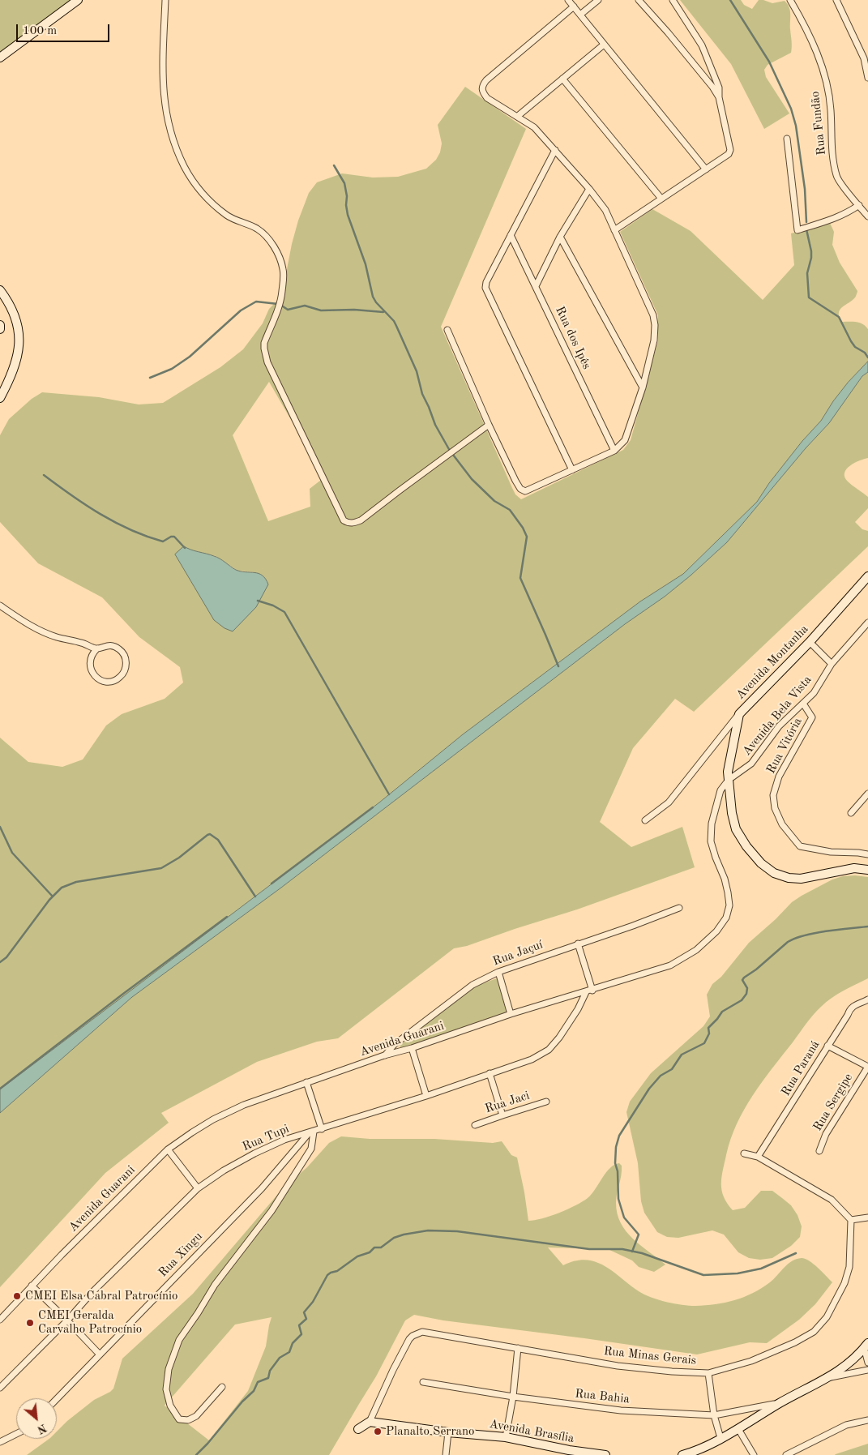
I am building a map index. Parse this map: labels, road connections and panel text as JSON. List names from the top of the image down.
{
  "streets": {
    "street": [
      "Rua Fundão",
      "Rua dos Ipês",
      "Avenida Montanha",
      "Avenida Bela Vista",
      "Rua Vitória",
      "Rua Jaçuí",
      "Avenida Guarani",
      "Rua Paraná",
      "Rua Jaci",
      "Rua Sergipe",
      "Rua Tupi",
      "Rua Xingu",
      "Rua Minas Gerais",
      "Rua Bahia",
      "Avenida Brasília"
    ]
  },
  "crossings": [
    ["Avenida Montanha", "Avenida Bela Vista"],
    ["Avenida Montanha", "Avenida Guarani"],
    ["Avenida Bela Vista", "Rua Vitória"],
    ["Avenida Bela Vista", "Avenida Guarani"],
    ["Rua Jaçuí", "Avenida Guarani"],
    ["Avenida Guarani", "Rua Tupi"],
    ["Rua Tupi", "Rua Xingu"],
    ["Rua Minas Gerais", "Avenida Brasília"]
  ],
  "places": ["CMEI Elsa Cabral Patrocínio", "CMEI Geralda Carvalho Patrocínio", "Planalto Serrano"],
  "scale_bar": "100 m",
  "north": "bottom right"
}
